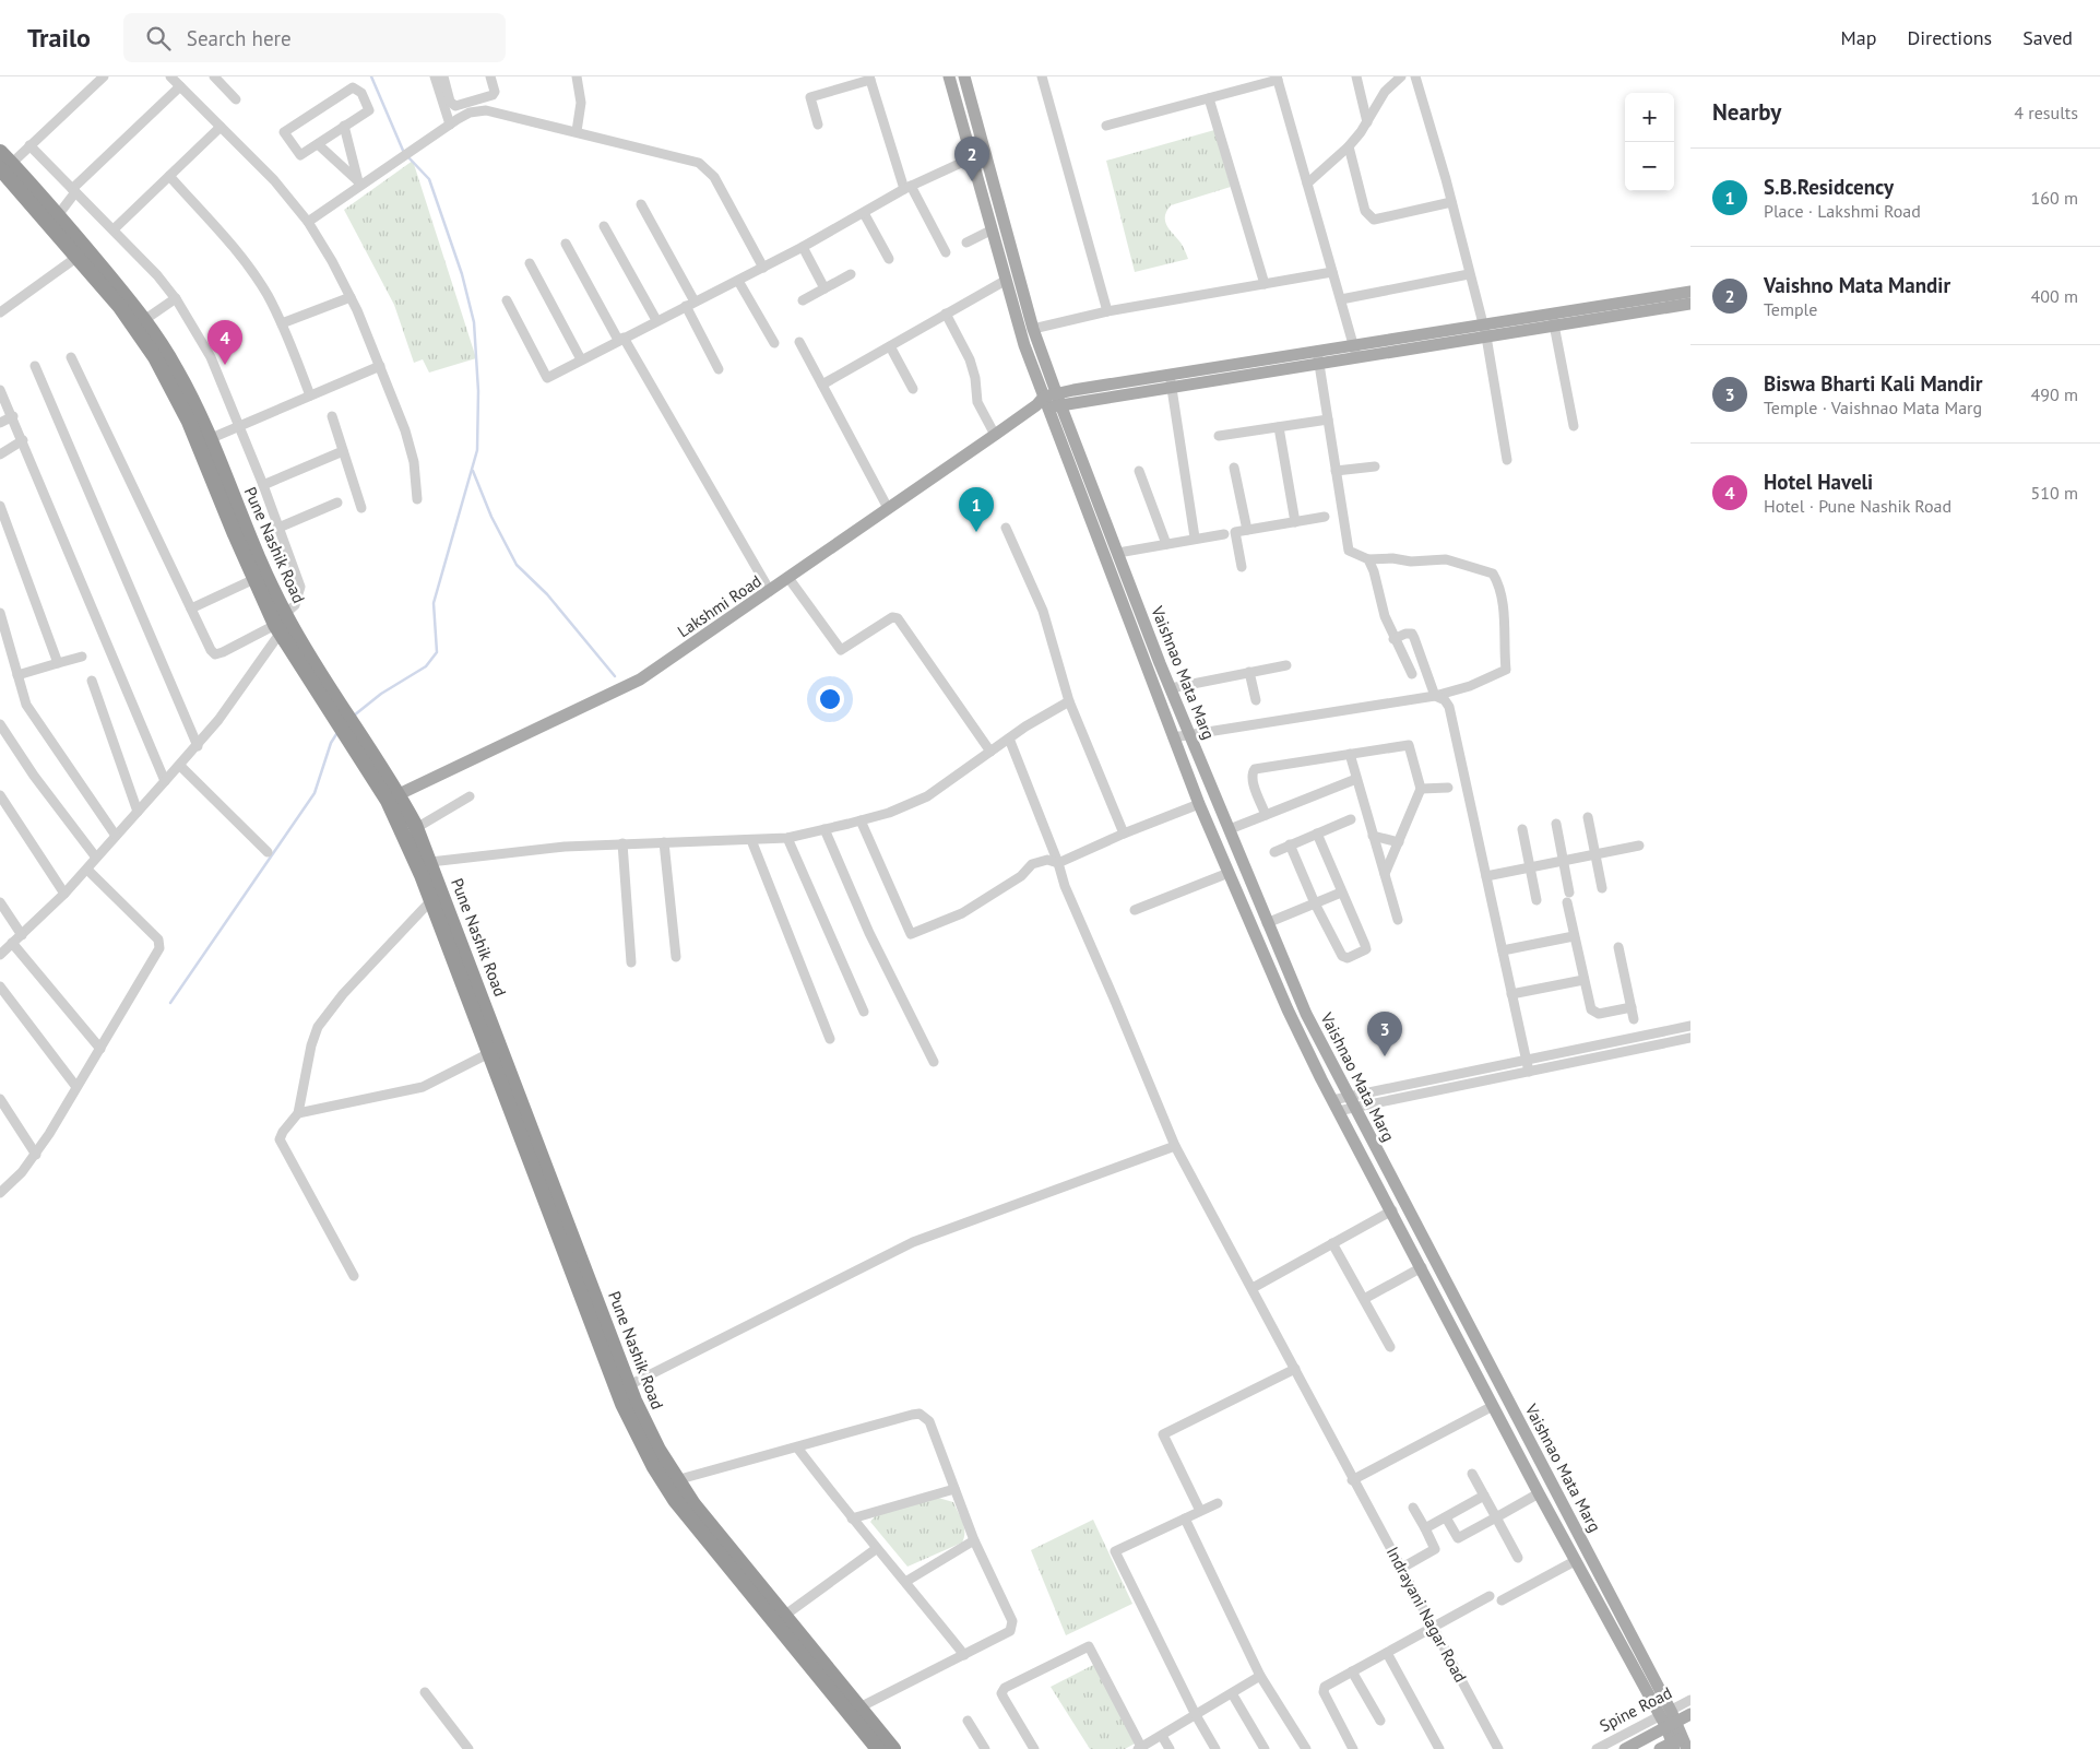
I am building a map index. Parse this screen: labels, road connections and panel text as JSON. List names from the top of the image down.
{
  "streets": {
    "highway": ["Pune Nashik Road"],
    "main road": ["Lakshmi Road", "Vaishnao Mata Marg", "Spine Road"],
    "street": ["Indrayani Nagar Road"]
  },
  "crossings": [
    ["Pune Nashik Road", "Lakshmi Road"],
    ["Lakshmi Road", "Vaishnao Mata Marg"],
    ["Vaishnao Mata Marg", "Spine Road"]
  ],
  "page": {
    "header": "Trailo",
    "search": "Search here",
    "nav": ["Map", "Directions", "Saved"],
    "heading": ["Nearby", "4 results"],
    "map_buttons": ["+", "−"],
    "pins": [
      "2",
      "4",
      "1",
      "3"
    ],
    "list": [
      {
        "mark": "1",
        "name": "S.B.Residcency",
        "note": "Place · Lakshmi Road",
        "value": "160 m"
      },
      {
        "mark": "2",
        "name": "Vaishno Mata Mandir",
        "note": "Temple",
        "value": "400 m"
      },
      {
        "mark": "3",
        "name": "Biswa Bharti Kali Mandir",
        "note": "Temple · Vaishnao Mata Marg",
        "value": "490 m"
      },
      {
        "mark": "4",
        "name": "Hotel Haveli",
        "note": "Hotel · Pune Nashik Road",
        "value": "510 m"
      }
    ]
  }
}
